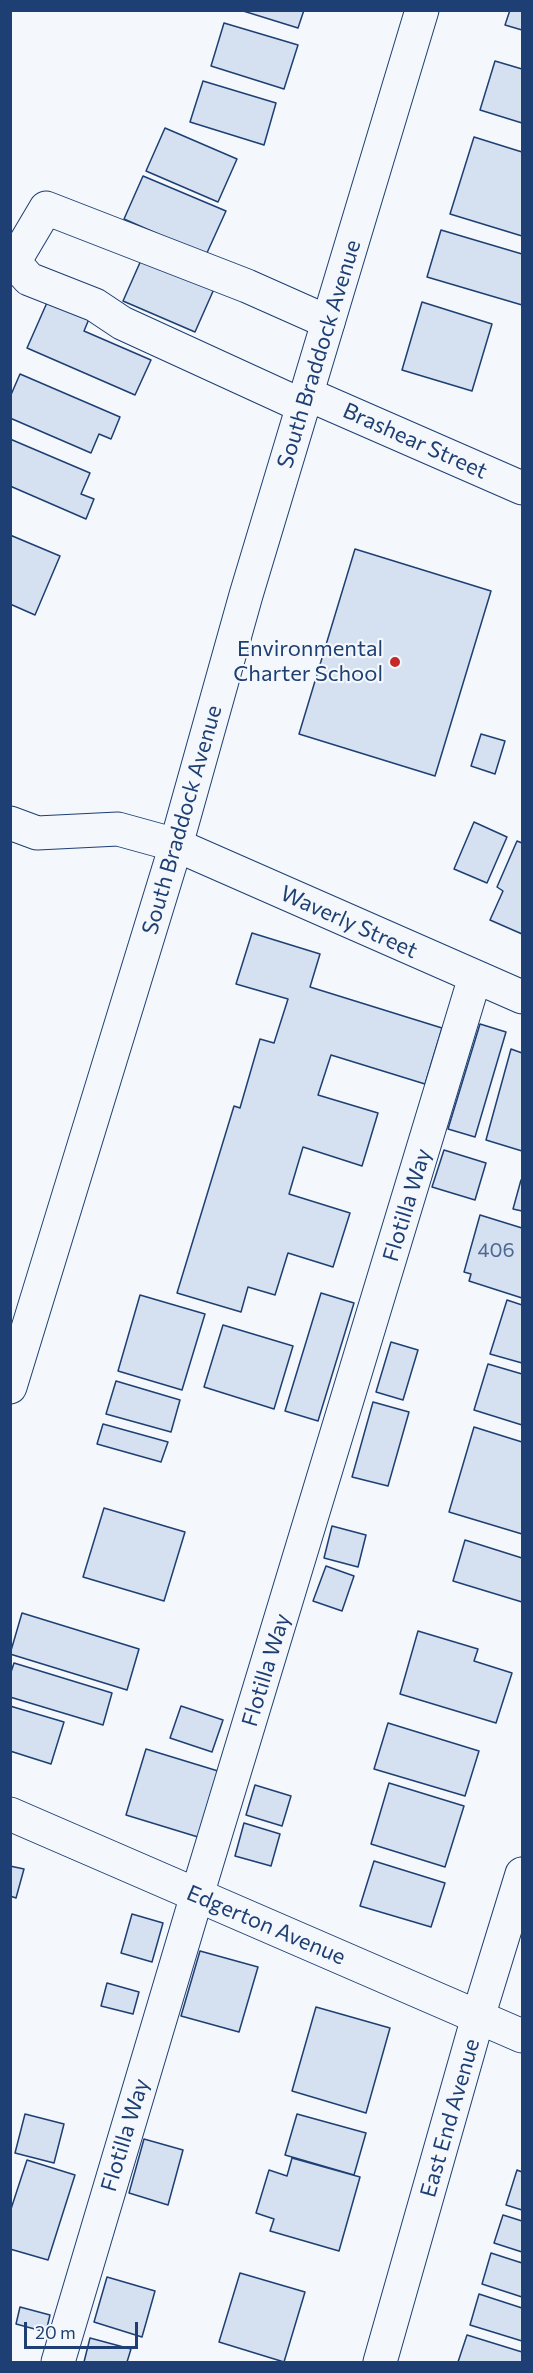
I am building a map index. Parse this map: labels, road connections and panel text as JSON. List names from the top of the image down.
{
  "streets": {
    "street": [
      "South Braddock Avenue",
      "Brashear Street",
      "Waverly Street",
      "Flotilla Way",
      "Edgerton Avenue",
      "East End Avenue"
    ]
  },
  "crossings": [
    ["South Braddock Avenue", "Brashear Street"],
    ["South Braddock Avenue", "Waverly Street"],
    ["Waverly Street", "Flotilla Way"],
    ["Flotilla Way", "Edgerton Avenue"],
    ["Edgerton Avenue", "East End Avenue"]
  ],
  "places": ["Environmental Charter School"],
  "house_numbers": ["406"],
  "scale_bar": "20 m"
}
